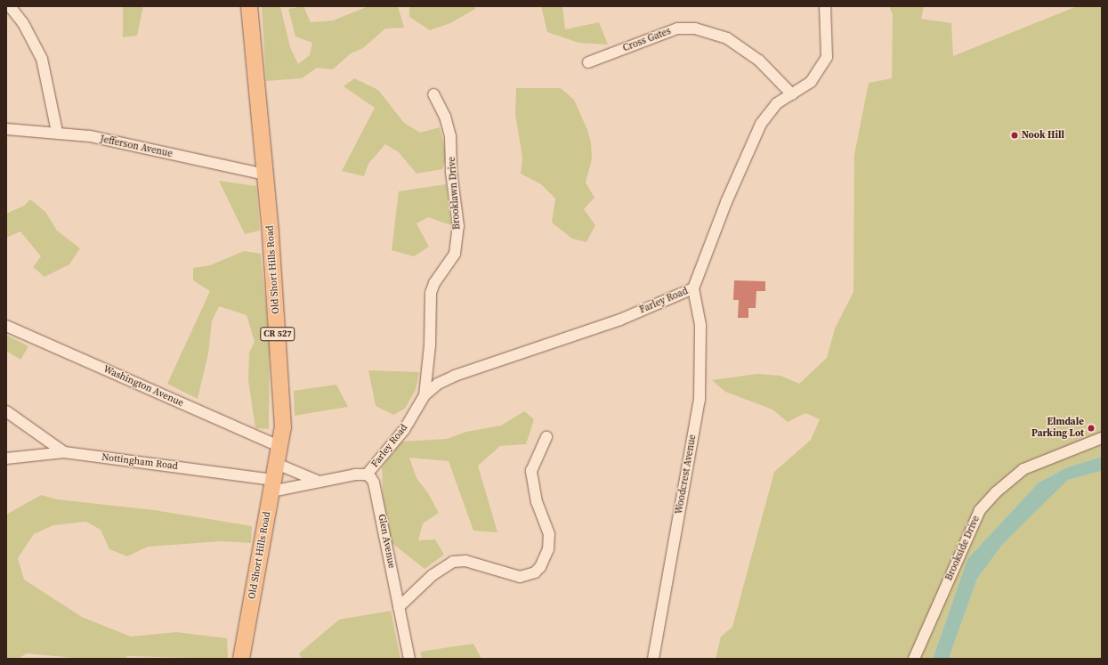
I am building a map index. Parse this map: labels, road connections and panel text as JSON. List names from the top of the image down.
{
  "streets": {
    "main road": ["Old Short Hills Road", "CR 527"],
    "street": [
      "Cross Gates",
      "Jefferson Avenue",
      "Brooklawn Drive",
      "Farley Road",
      "Washington Avenue",
      "Nottingham Road",
      "Woodcrest Avenue",
      "Glen Avenue",
      "Brookside Drive"
    ]
  },
  "crossings": [
    ["Cross Gates", "Farley Road"],
    ["Jefferson Avenue", "Old Short Hills Road"],
    ["Brooklawn Drive", "Farley Road"],
    ["Old Short Hills Road", "Washington Avenue"],
    ["Old Short Hills Road", "Nottingham Road"],
    ["Farley Road", "Woodcrest Avenue"],
    ["Farley Road", "Glen Avenue"]
  ],
  "places": ["Nook Hill", "Elmdale Parking Lot"]
}
